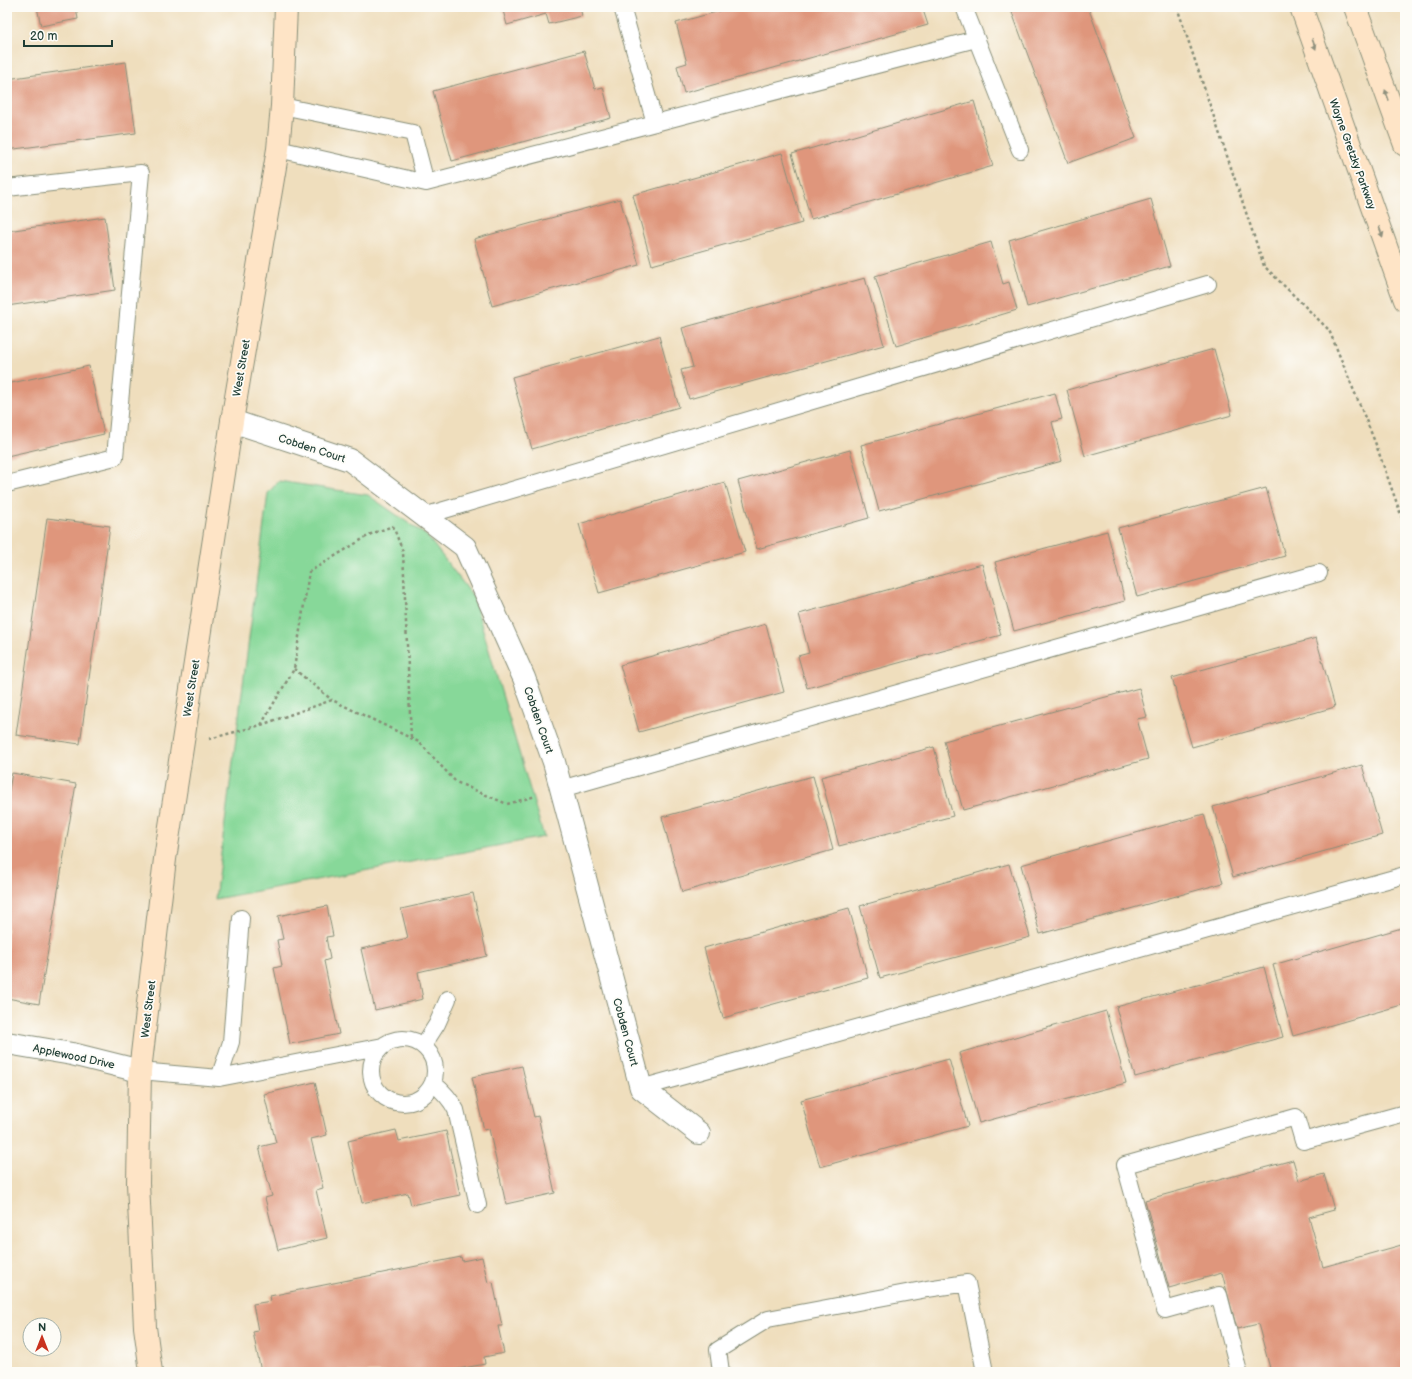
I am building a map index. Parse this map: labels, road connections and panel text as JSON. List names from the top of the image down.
{
  "streets": {
    "main road": ["Wayne Gretzky Parkway", "West Street"],
    "street": ["Cobden Court", "Applewood Drive"]
  },
  "crossings": [
    ["West Street", "Cobden Court"],
    ["West Street", "Applewood Drive"]
  ],
  "scale_bar": "20 m",
  "north": "top"
}
